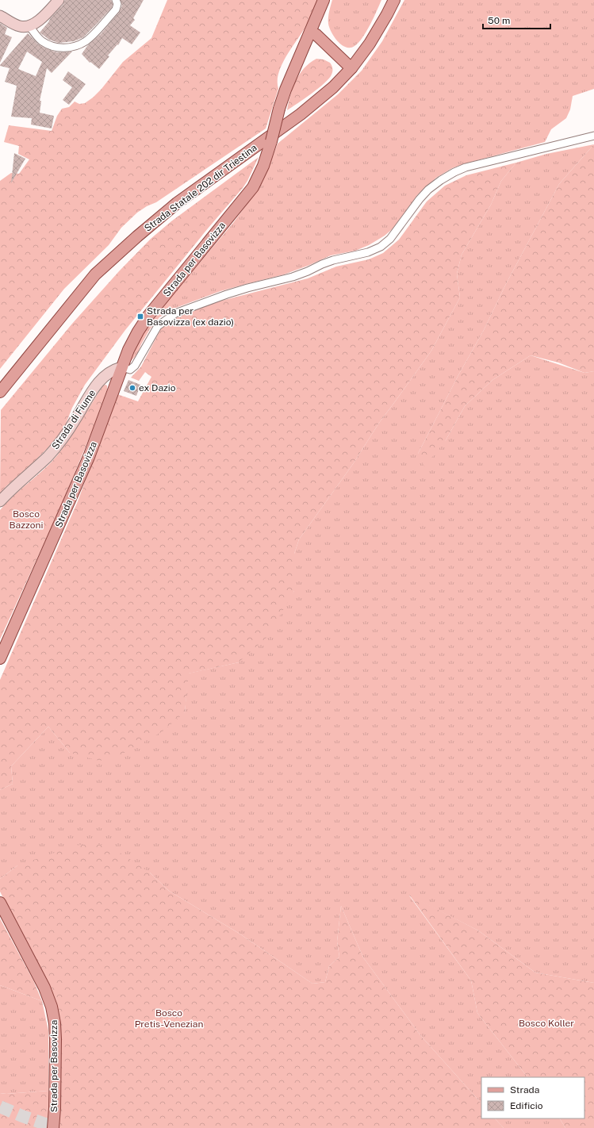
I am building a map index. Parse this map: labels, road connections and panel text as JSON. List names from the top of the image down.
{
  "streets": {
    "main road": ["Strada Statale 202 dir Triestina", "Strada per Basovizza"],
    "street": ["Strada di Fiume"]
  },
  "crossings": [
    ["Strada per Basovizza", "Strada di Fiume"]
  ],
  "parks": ["Bosco Bazzoni", "Bosco Pretis-Venezian", "Bosco Koller"],
  "places": {
    "transit": ["Strada per Basovizza (ex dazio)"],
    "other": ["ex Dazio"]
  },
  "legend": ["Strada", "Edificio"],
  "scale_bar": "50 m"
}
